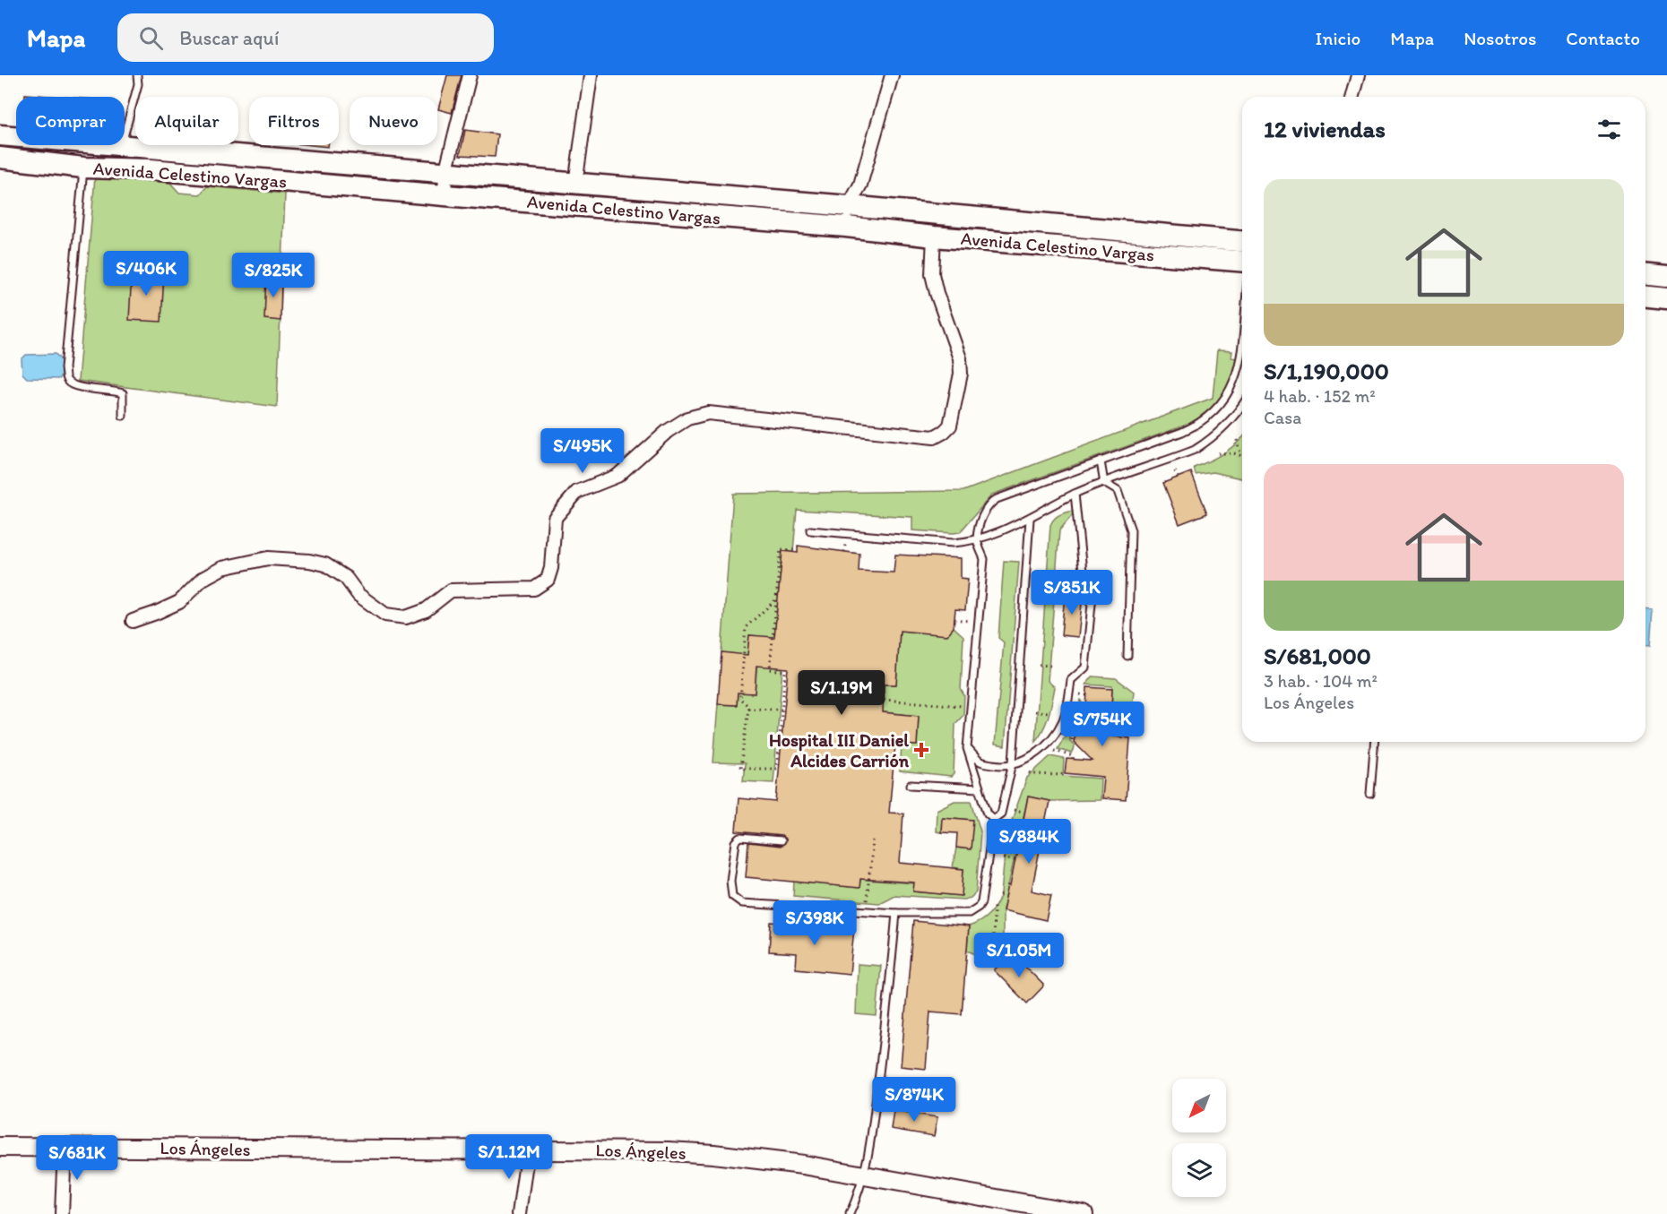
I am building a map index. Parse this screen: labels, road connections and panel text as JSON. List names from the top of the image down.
{
  "streets": {
    "highway": ["Avenida Celestino Vargas"],
    "main road": ["Los Ángeles"]
  },
  "places": {
    "health": ["Hospital III Daniel Alcides Carrión"]
  },
  "north": "bottom left",
  "page": {
    "header": "Mapa",
    "search": "Buscar aquí",
    "nav": [
      "Inicio",
      "Mapa",
      "Nosotros",
      "Contacto"
    ],
    "chip": [
      "Comprar",
      "Alquilar",
      "Filtros",
      "Nuevo"
    ],
    "heading": "12 viviendas",
    "list": [
      {
        "name": "S/1,190,000",
        "note": "4 hab. · 152 m² · Casa"
      },
      {
        "name": "S/681,000",
        "note": "3 hab. · 104 m² · Los Ángeles"
      }
    ],
    "price": [
      "S/406K",
      "S/825K",
      "S/495K",
      "S/851K",
      "S/1.19M",
      "S/754K",
      "S/884K",
      "S/398K",
      "S/1.05M",
      "S/874K",
      "S/1.12M",
      "S/681K"
    ]
  }
}
